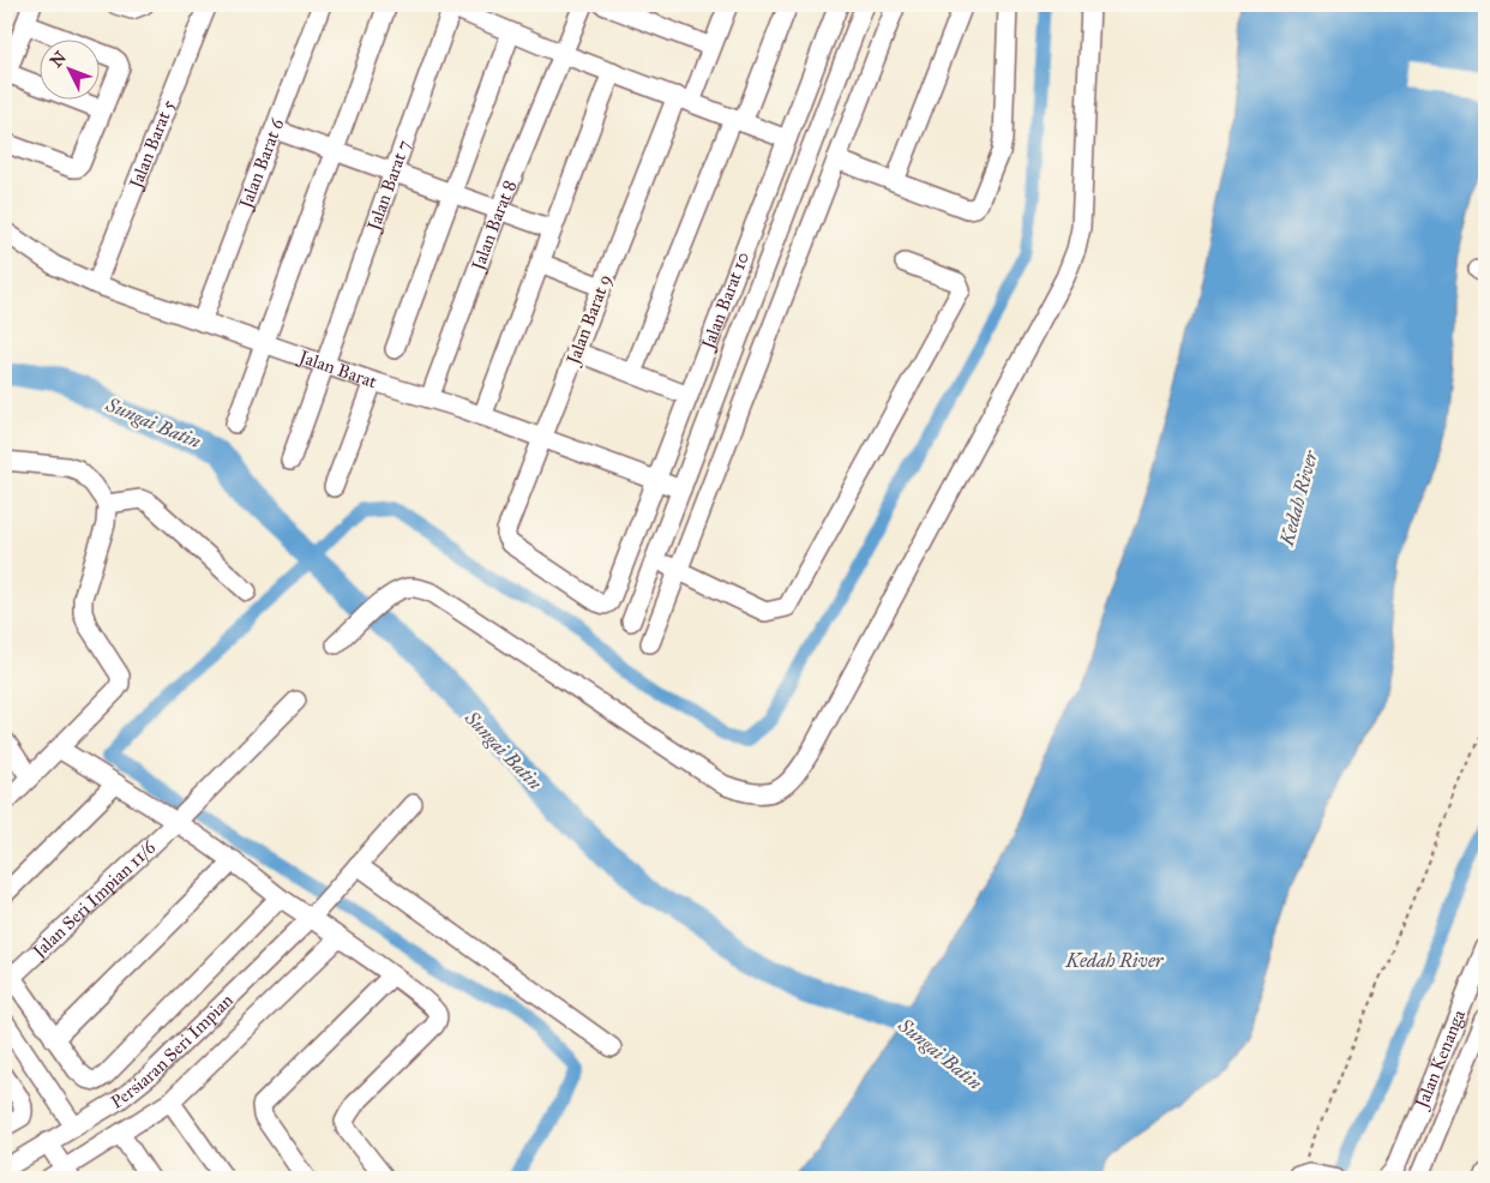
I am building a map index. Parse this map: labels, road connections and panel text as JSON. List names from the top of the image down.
{
  "streets": {
    "street": [
      "Jalan Barat 5",
      "Jalan Barat 6",
      "Jalan Barat 7",
      "Jalan Barat 8",
      "Jalan Barat 10",
      "Jalan Barat 9",
      "Jalan Barat",
      "Jalan Seri Impian 11/6",
      "Persiaran Seri Impian",
      "Jalan Kenanga"
    ]
  },
  "crossings": [
    ["Jalan Barat 5", "Jalan Barat"],
    ["Jalan Barat 6", "Jalan Barat"],
    ["Jalan Barat 7", "Jalan Barat"],
    ["Jalan Barat 8", "Jalan Barat"],
    ["Jalan Barat 10", "Jalan Barat 9"],
    ["Jalan Barat 10", "Jalan Barat"],
    ["Jalan Barat 9", "Jalan Barat"]
  ],
  "water": ["Sungai Batin", "Kedah River"],
  "north": "top left"
}
